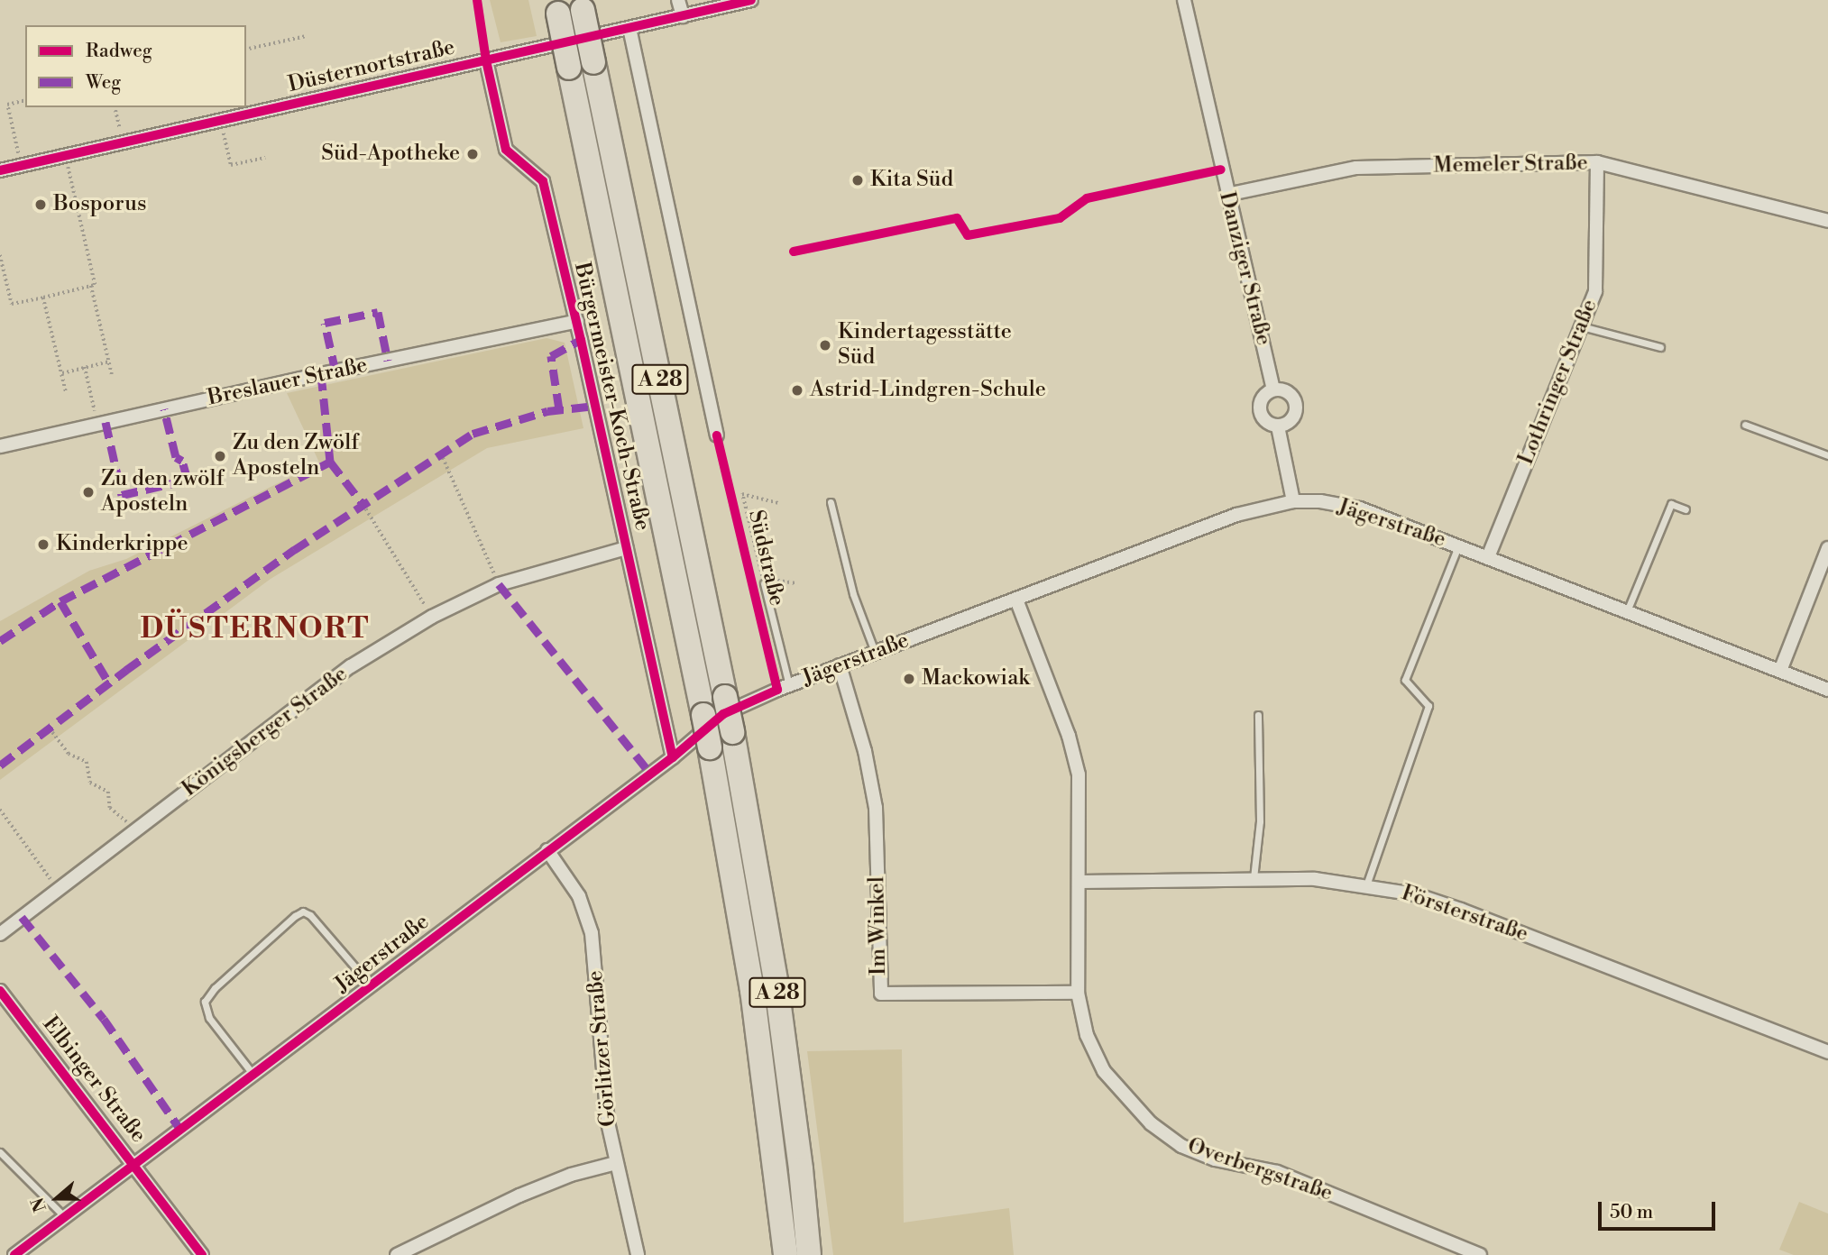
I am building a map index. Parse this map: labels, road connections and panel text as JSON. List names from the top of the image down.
{
  "streets": {
    "highway": ["A 28"],
    "street": [
      "Düsternortstraße",
      "Memeler Straße",
      "Danziger Straße",
      "Breslauer Straße",
      "Lothringer Straße",
      "Bürgermeister-Koch-Straße",
      "Jägerstraße",
      "Königsberger Straße",
      "Försterstraße",
      "Im Winkel",
      "Görlitzer Straße",
      "Elbinger Straße",
      "Overbergstraße"
    ],
    "cycle path": ["Südstraße"]
  },
  "crossings": [
    ["Düsternortstraße", "Bürgermeister-Koch-Straße"],
    ["Memeler Straße", "Danziger Straße"],
    ["Memeler Straße", "Lothringer Straße"],
    ["Breslauer Straße", "Bürgermeister-Koch-Straße"],
    ["Lothringer Straße", "Jägerstraße"],
    ["Bürgermeister-Koch-Straße", "Jägerstraße"],
    ["Bürgermeister-Koch-Straße", "Königsberger Straße"],
    ["Jägerstraße", "Im Winkel"],
    ["Jägerstraße", "Görlitzer Straße"],
    ["Jägerstraße", "Elbinger Straße"],
    ["Im Winkel", "Overbergstraße"]
  ],
  "districts": ["DÜSTERNORT"],
  "places": [
    "Süd-Apotheke",
    "Kita Süd",
    "Bosporus",
    "Kindertagesstätte Süd",
    "Astrid-Lindgren-Schule",
    "Zu den Zwölf Aposteln",
    "Zu den zwölf Aposteln",
    "Kinderkrippe",
    "Mackowiak"
  ],
  "legend": ["Radweg", "Weg"],
  "scale_bar": "50 m",
  "north": "left"
}
